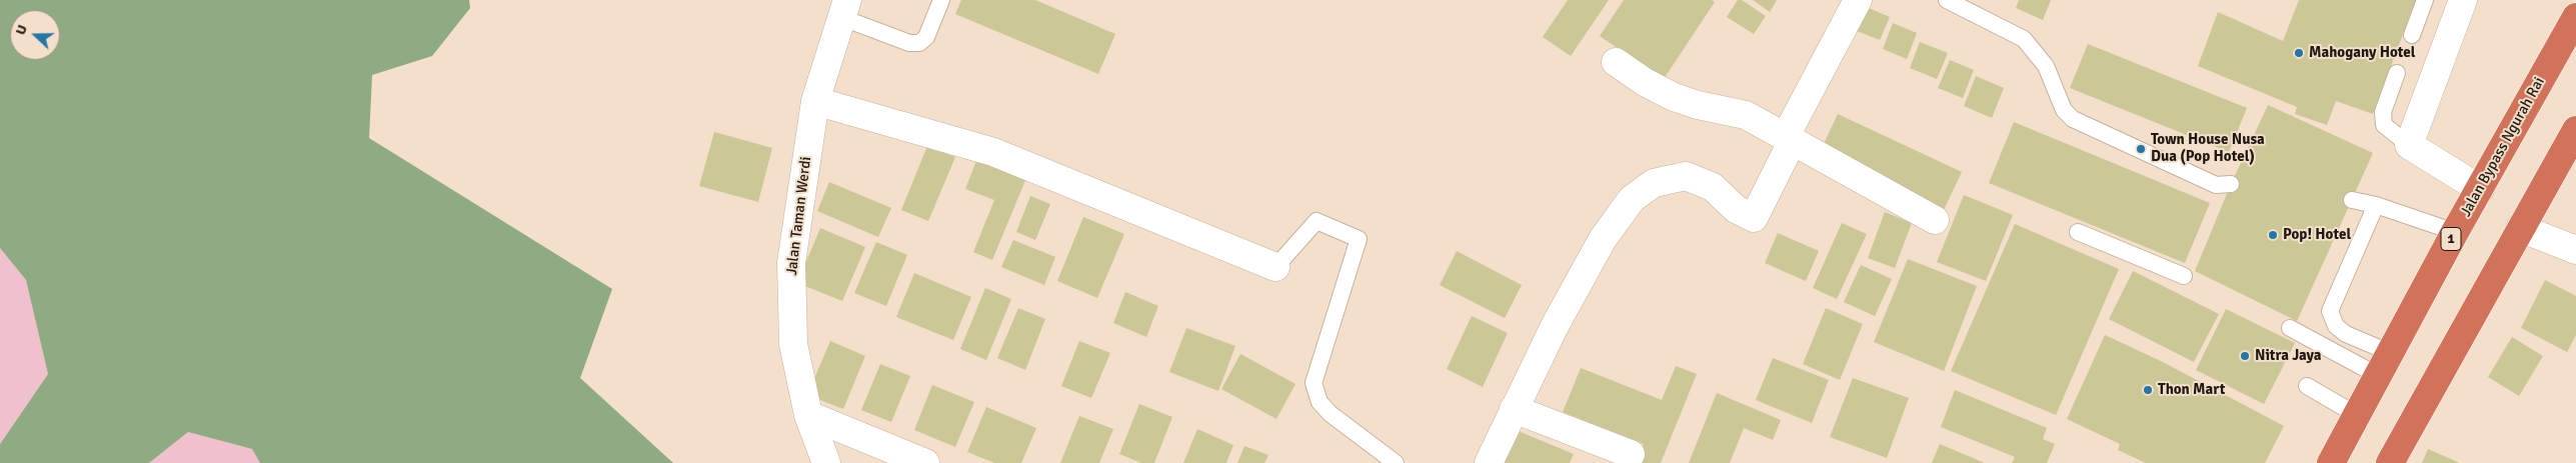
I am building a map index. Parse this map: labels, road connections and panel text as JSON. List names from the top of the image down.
{
  "streets": {
    "highway": ["Jalan Bypass Ngurah Rai", "1"],
    "street": ["Jalan Taman Werdi"]
  },
  "places": [
    "Mahogany Hotel",
    "Town House Nusa Dua (Pop Hotel)",
    "Pop! Hotel",
    "Nitra Jaya",
    "Thon Mart"
  ],
  "north": "left"
}
